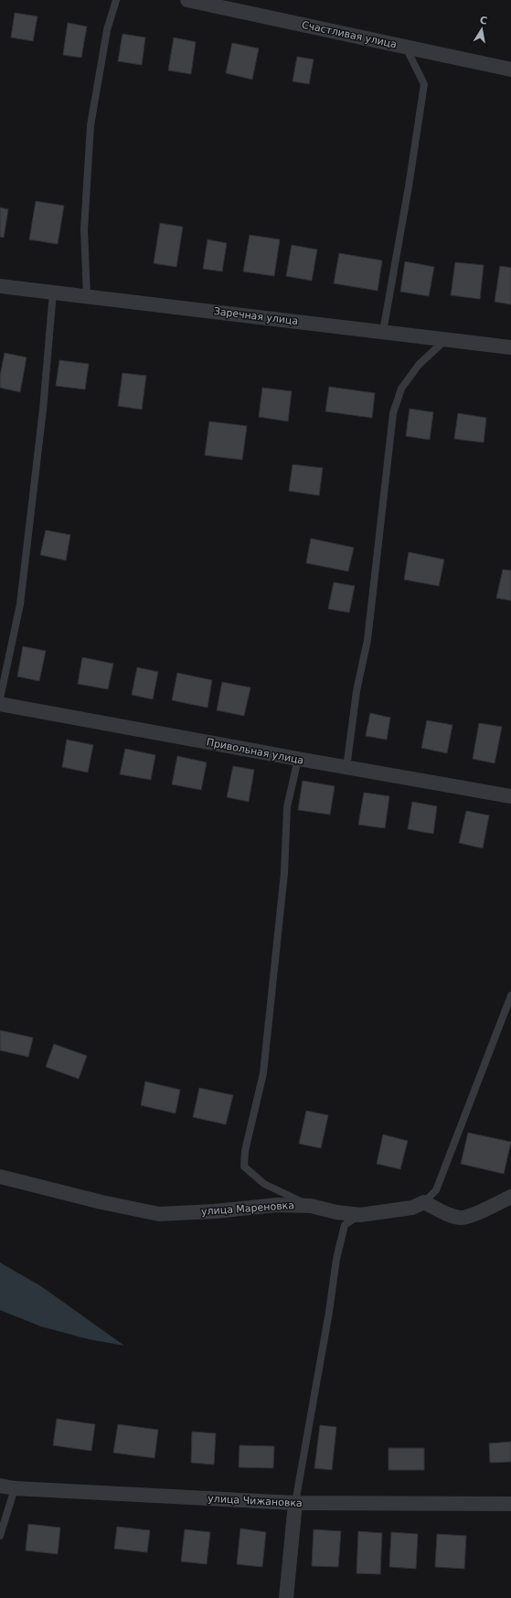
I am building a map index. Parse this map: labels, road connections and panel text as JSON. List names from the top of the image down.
{
  "streets": {
    "street": [
      "Счастливая улица",
      "Заречная улица",
      "Привольная улица",
      "улица Мареновка",
      "улица Чижановка"
    ]
  },
  "north": "top"
}
